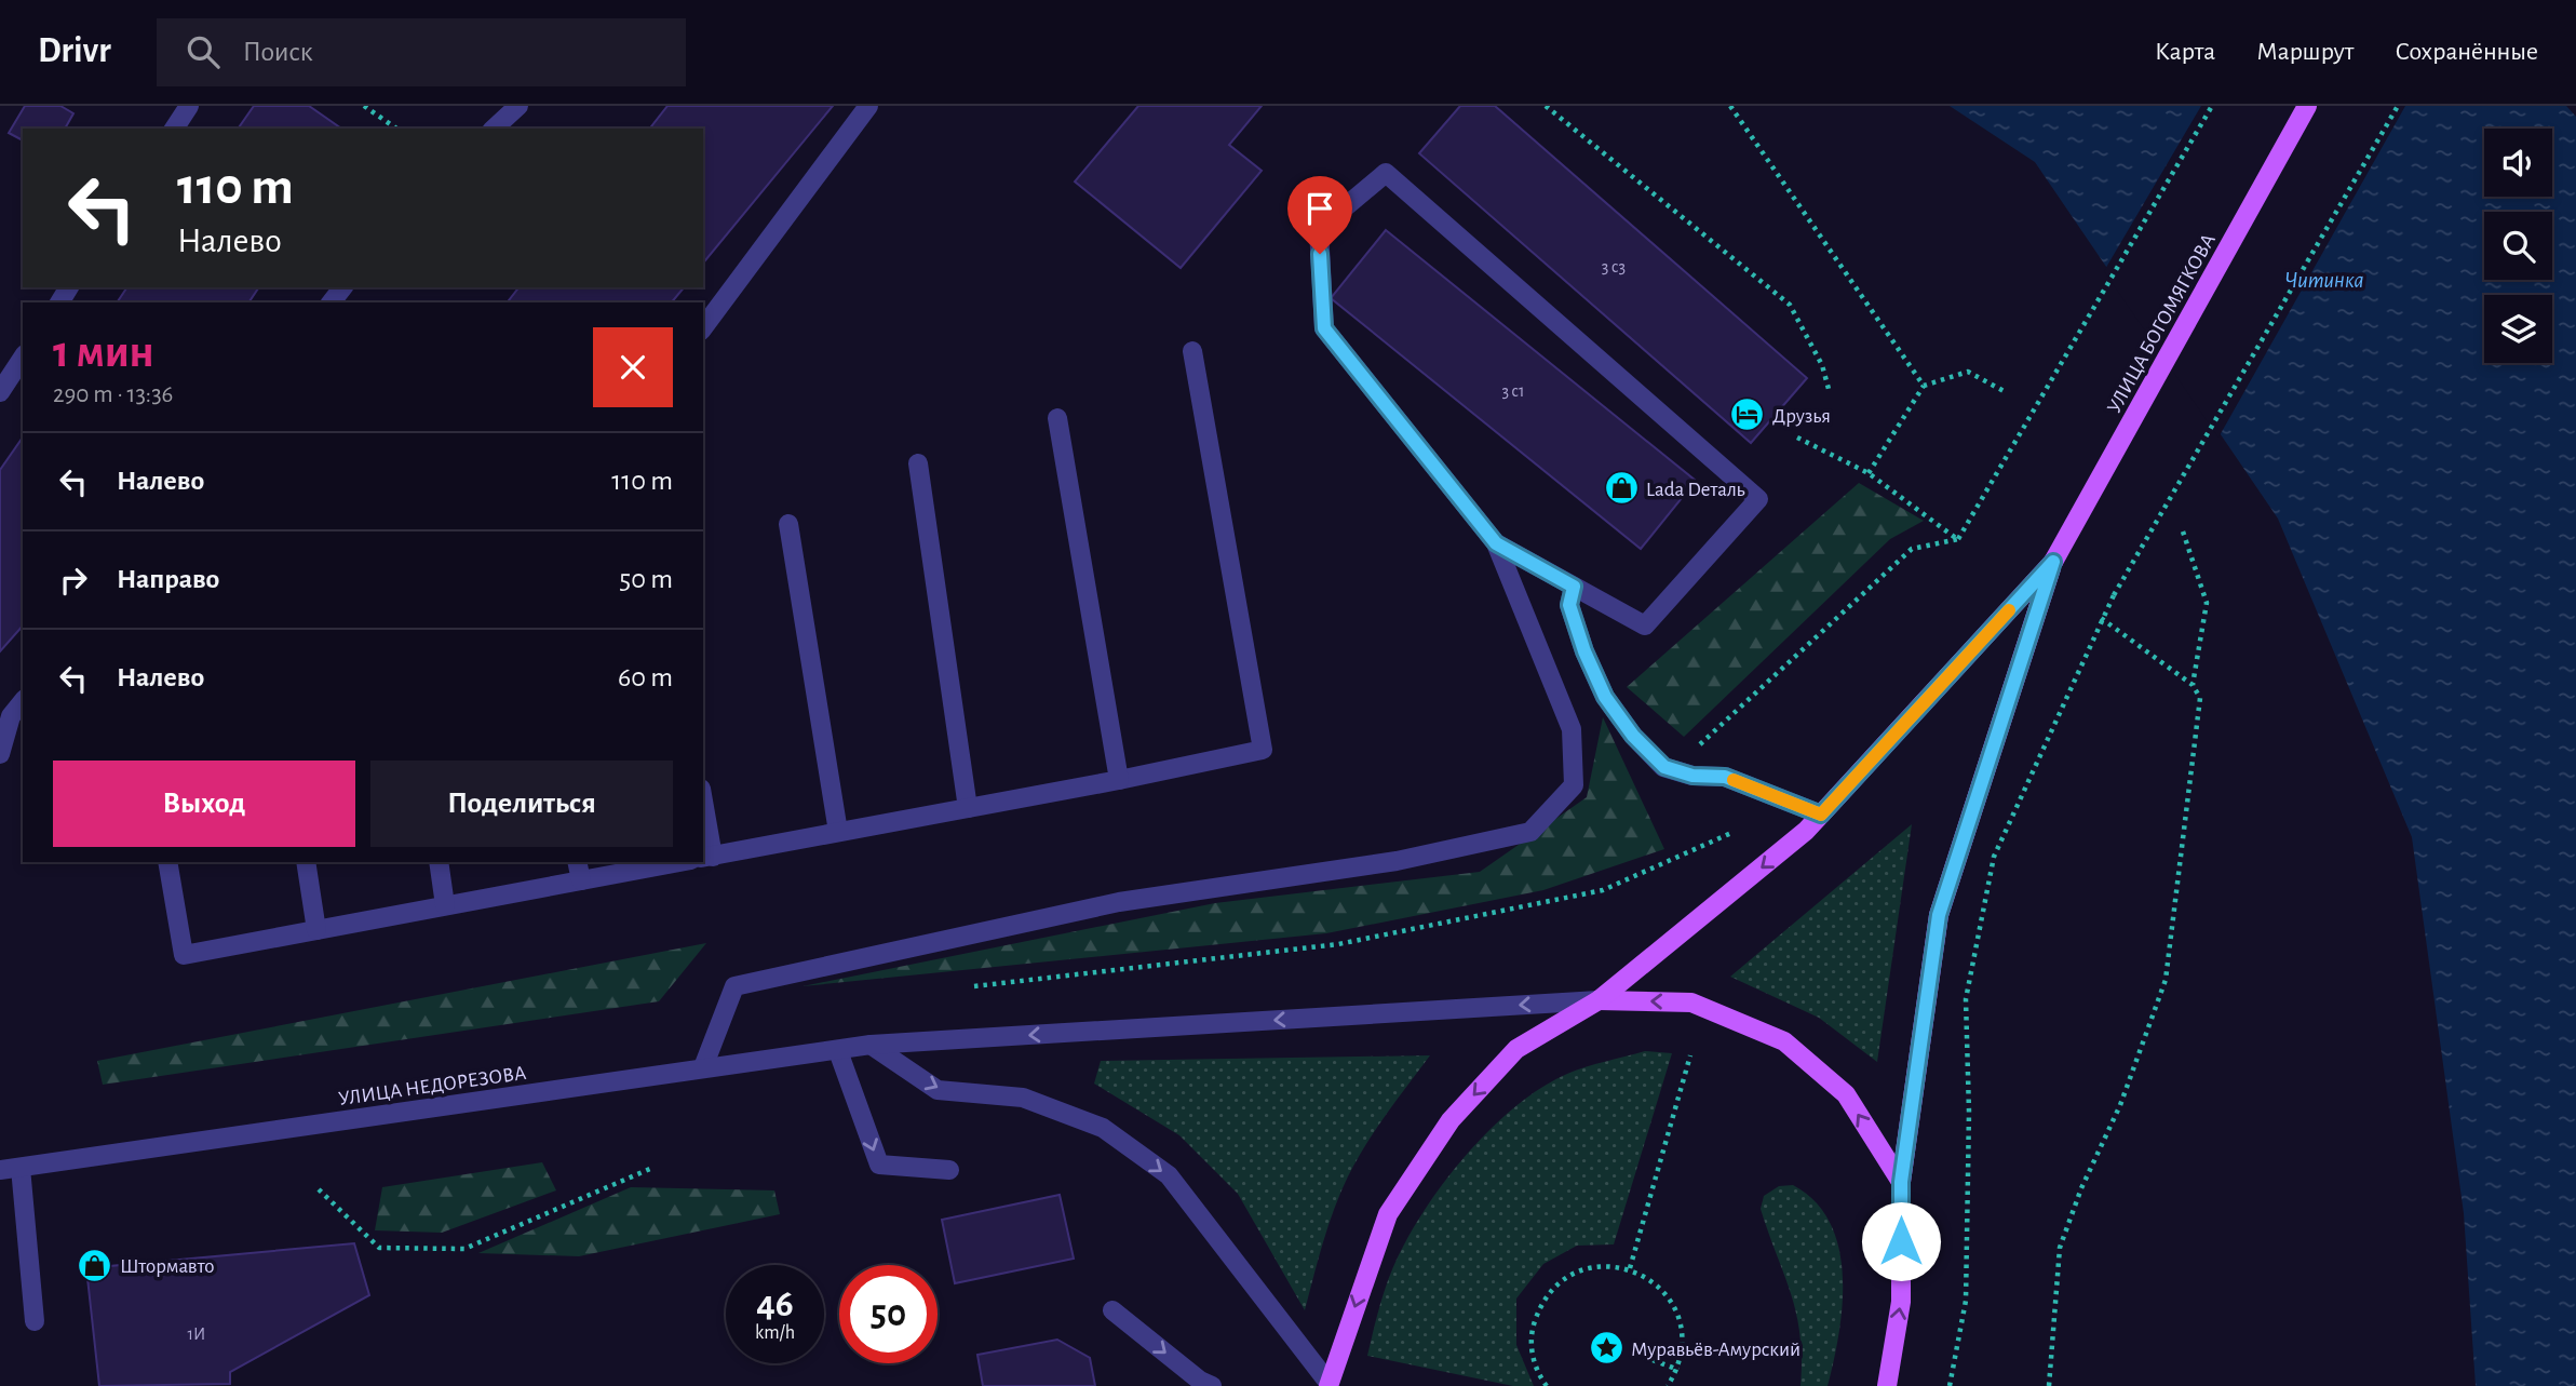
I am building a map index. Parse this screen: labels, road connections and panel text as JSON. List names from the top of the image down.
{
  "streets": {
    "main road": ["УЛИЦА БОГОМЯГКОВА"],
    "street": ["УЛИЦА НЕДОРЕЗОВА"]
  },
  "one_way": ["УЛИЦА НЕДОРЕЗОВА"],
  "water": ["Читинка"],
  "places": {
    "hotel": ["Друзья"],
    "shop": ["Lada Dеталь", "Штормавто"],
    "place": ["Муравьёв-Амурский"]
  },
  "house_numbers": ["3 с3", "3 с1", "1И"],
  "page": {
    "header": "Drivr",
    "search": "Поиск",
    "nav": ["Карта", "Маршрут", "Сохранённые"],
    "turn": ["110 m", "Налево"],
    "heading": ["1 мин", "290 m · 13:36"],
    "list": [
      {
        "name": "Налево",
        "value": "110 m"
      },
      {
        "name": "Направо",
        "value": "50 m"
      },
      {
        "name": "Налево",
        "value": "60 m"
      }
    ],
    "buttons": ["Выход", "Поделиться"],
    "speed": "46 km/h",
    "limit": "50"
  }
}
